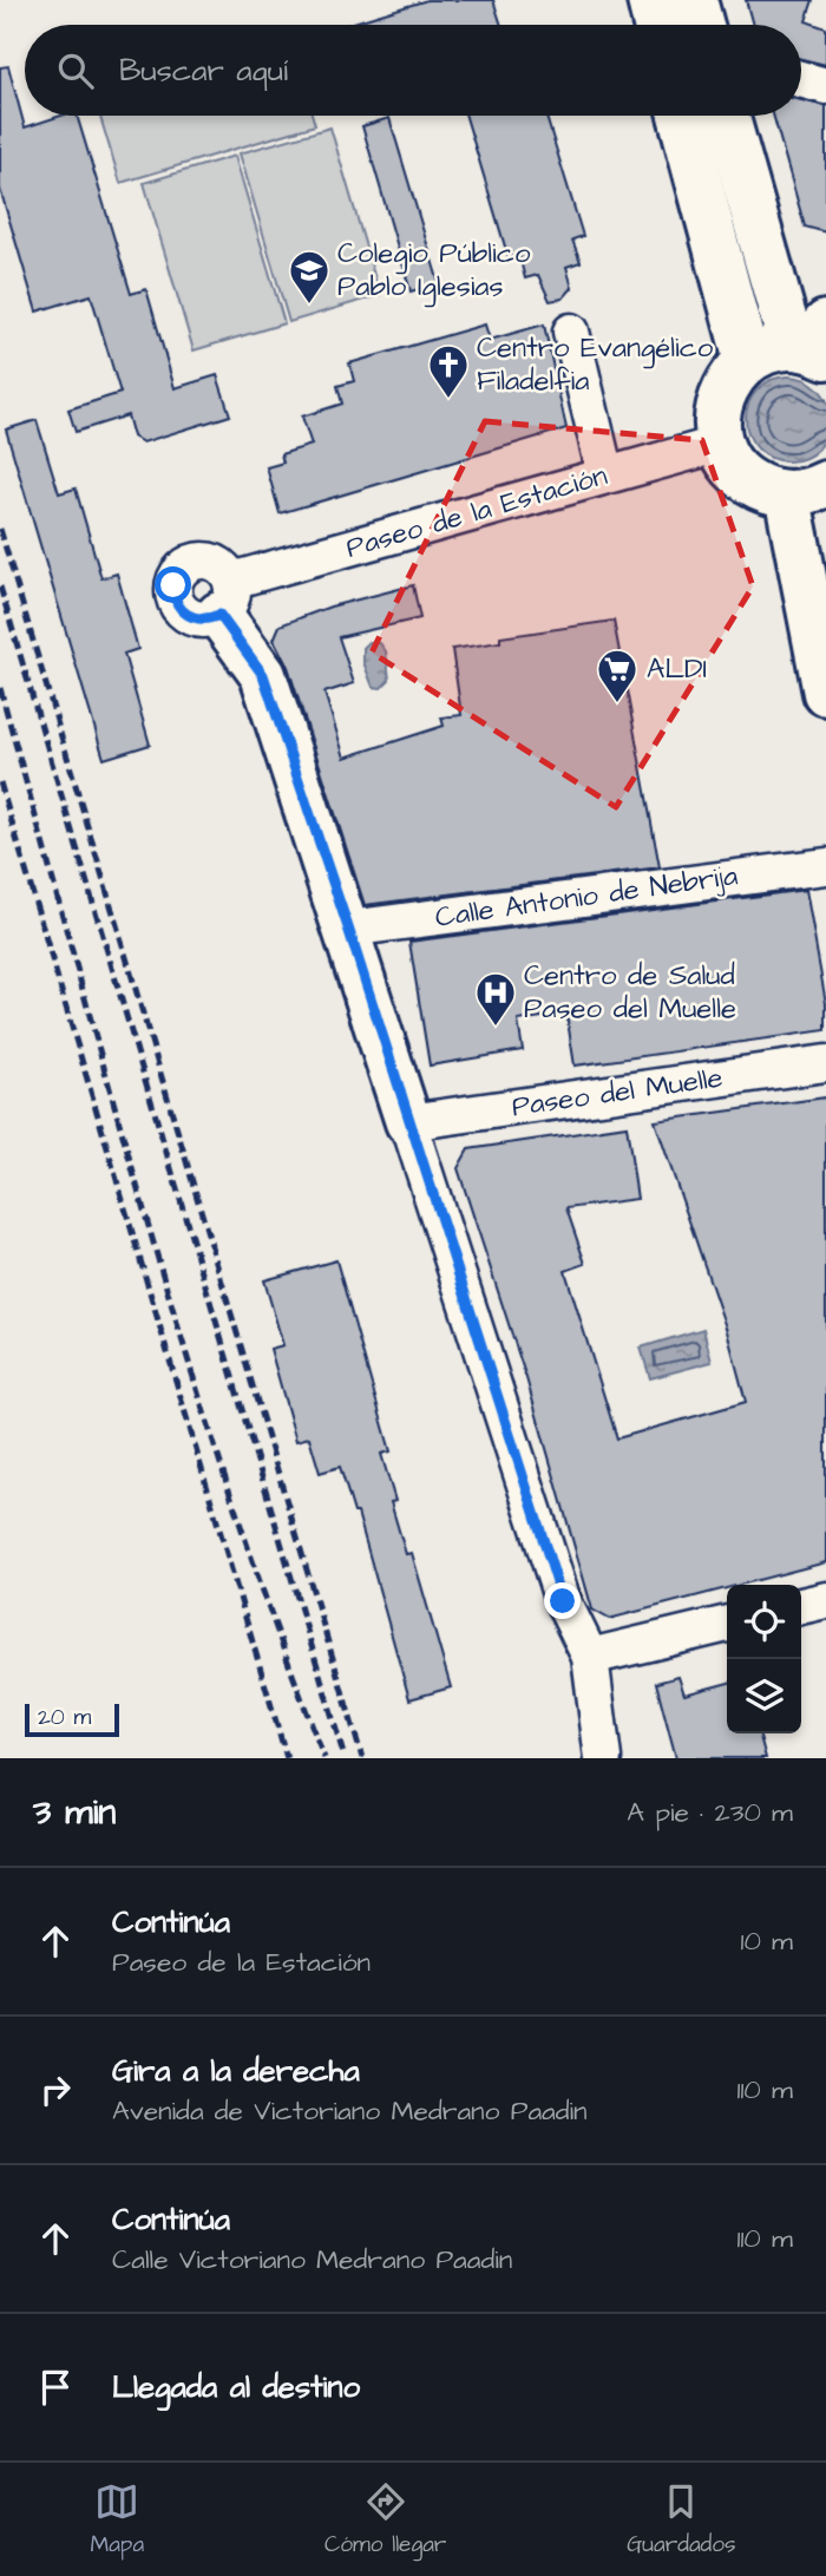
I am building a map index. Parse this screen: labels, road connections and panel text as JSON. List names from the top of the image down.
{
  "streets": {
    "street": ["Paseo de la Estación", "Calle Antonio de Nebrija", "Paseo del Muelle"]
  },
  "places": {
    "school or university": ["Colegio Público Pablo Iglesias"],
    "church": ["Centro Evangélico Filadelfia"],
    "supermarket": ["ALDI"],
    "hospital": ["Centro de Salud Paseo del Muelle"]
  },
  "scale_bar": "20 m",
  "page": {
    "search": "Buscar aquí",
    "scale": "20 m",
    "heading": ["3 min", "A pie · 230 m"],
    "list": [
      ["Continúa", "Paseo de la Estación", "10 m"],
      ["Gira a la derecha", "Avenida de Victoriano Medrano Paadin", "110 m"],
      ["Continúa", "Calle Victoriano Medrano Paadin", "110 m"],
      "Llegada al destino"
    ],
    "nav": ["Mapa", "Cómo llegar", "Guardados"]
  }
}
